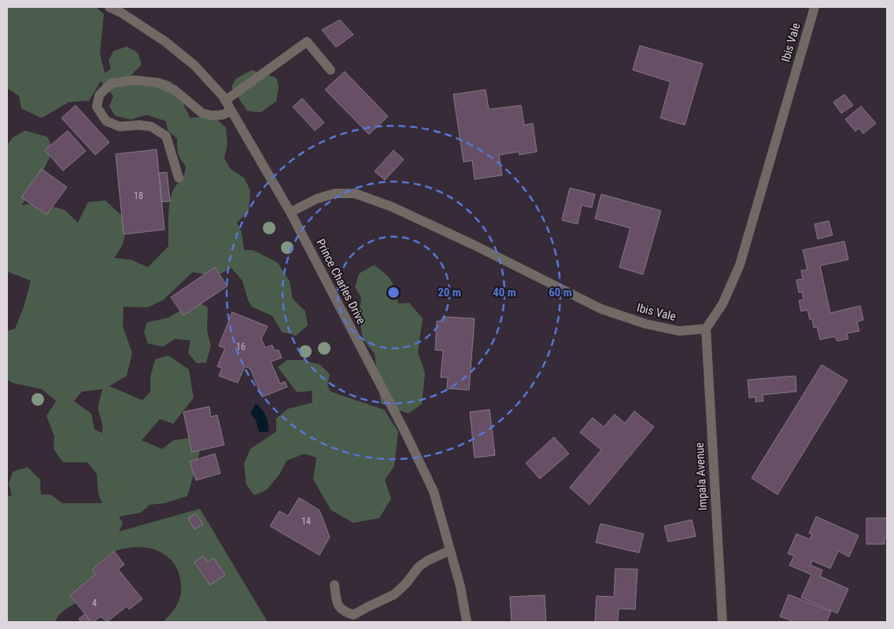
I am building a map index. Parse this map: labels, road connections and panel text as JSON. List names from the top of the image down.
{
  "streets": {
    "street": ["Ibis Vale", "Prince Charles Drive", "Impala Avenue"]
  },
  "crossings": [
    ["Ibis Vale", "Prince Charles Drive"],
    ["Ibis Vale", "Impala Avenue"]
  ],
  "house_numbers": [
    "18",
    "16",
    "14",
    "4"
  ],
  "rings": ["20 m", "40 m", "60 m"]
}
